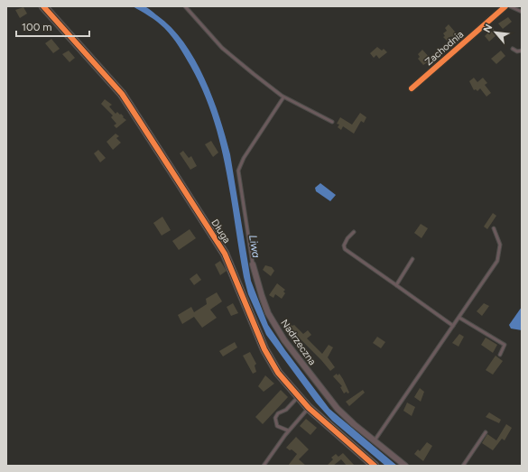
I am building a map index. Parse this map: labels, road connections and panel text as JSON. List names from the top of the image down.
{
  "streets": {
    "street": ["Zachodnia", "Długa", "Nadrzeczna"]
  },
  "water": ["Liwa"],
  "scale_bar": "100 m",
  "north": "top left"
}
